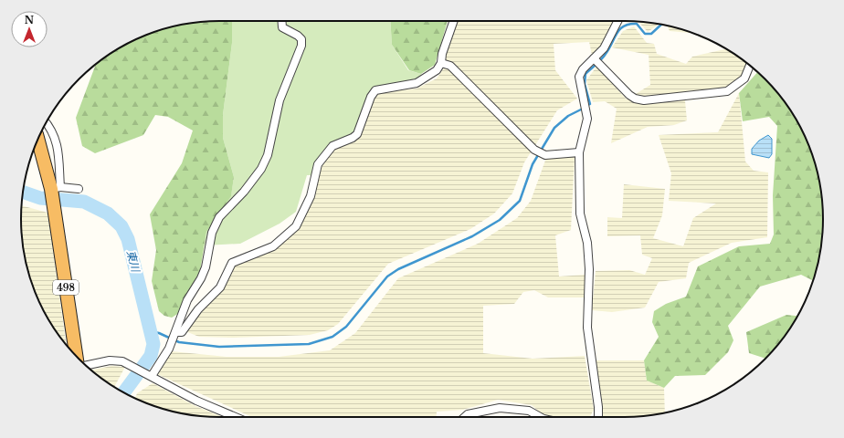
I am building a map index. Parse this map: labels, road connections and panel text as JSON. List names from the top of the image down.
{
  "streets": {
    "highway": ["498"]
  },
  "water": ["東川"],
  "north": "top"
}
